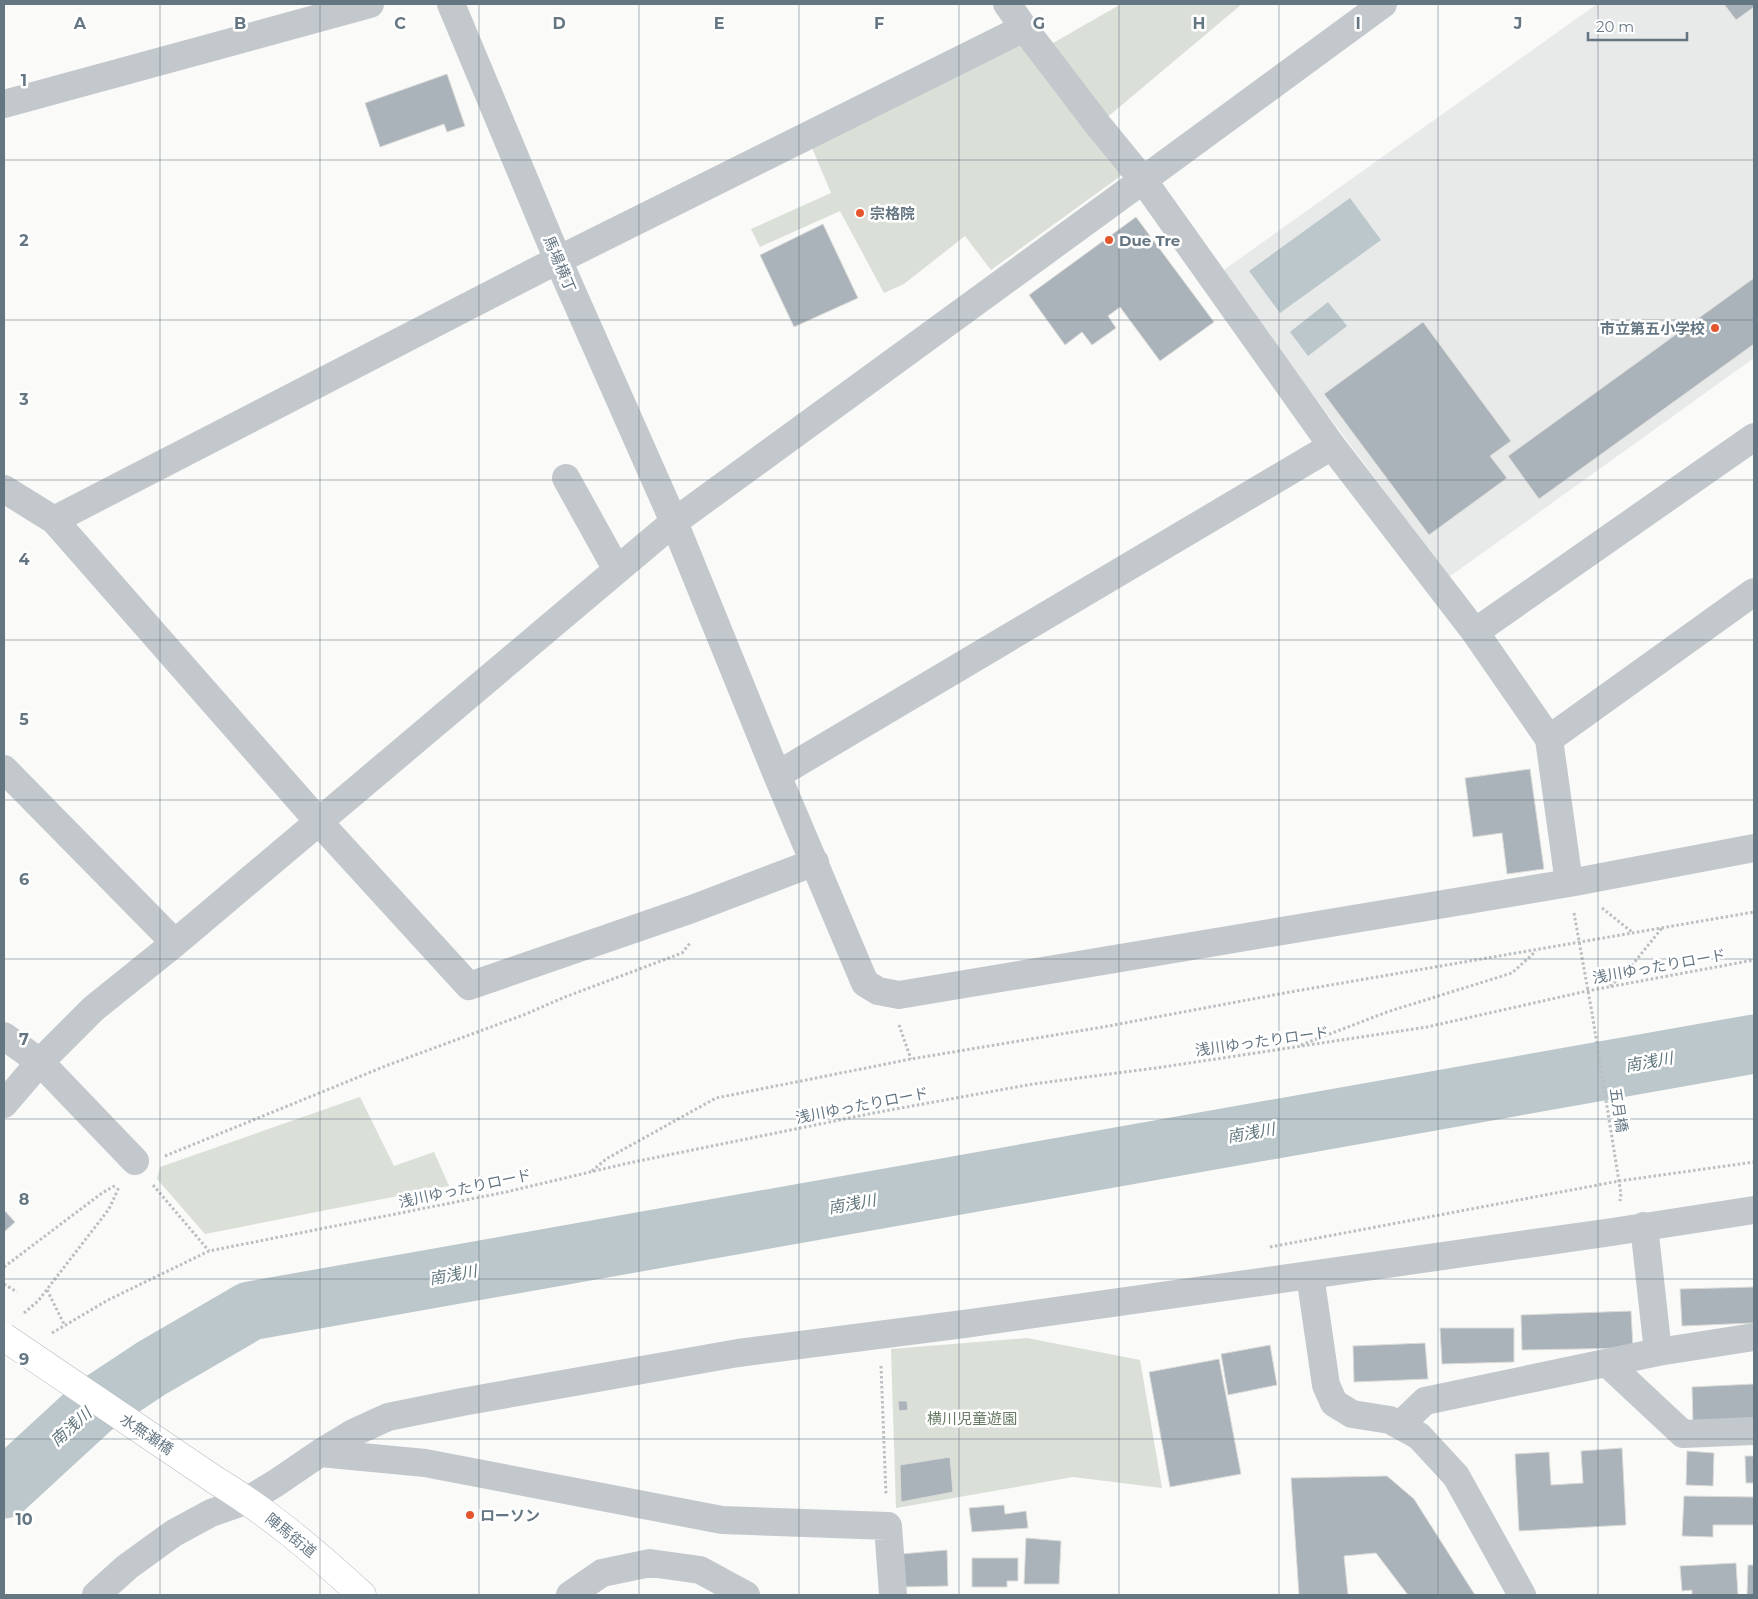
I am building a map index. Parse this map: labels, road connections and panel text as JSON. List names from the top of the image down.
{
  "streets": {
    "main road": ["水無瀬橋", "陣馬街道"],
    "street": ["馬場横丁"],
    "path": ["浅川ゆったりロード", "五月橋"]
  },
  "crossings": [
    ["馬場横丁", "五月橋"],
    ["浅川ゆったりロード", "五月橋"],
    ["水無瀬橋", "陣馬街道"]
  ],
  "water": ["南浅川"],
  "parks": ["横川児童遊園"],
  "places": [
    "宗格院",
    "Due Tre",
    "市立第五小学校",
    "ローソン"
  ],
  "scale_bar": "20 m",
  "grid": {
    "columns": [
      "A",
      "B",
      "C",
      "D",
      "E",
      "F",
      "G",
      "H",
      "I",
      "J"
    ],
    "rows": [
      "1",
      "2",
      "3",
      "4",
      "5",
      "6",
      "7",
      "8",
      "9",
      "10"
    ]
  }
}
